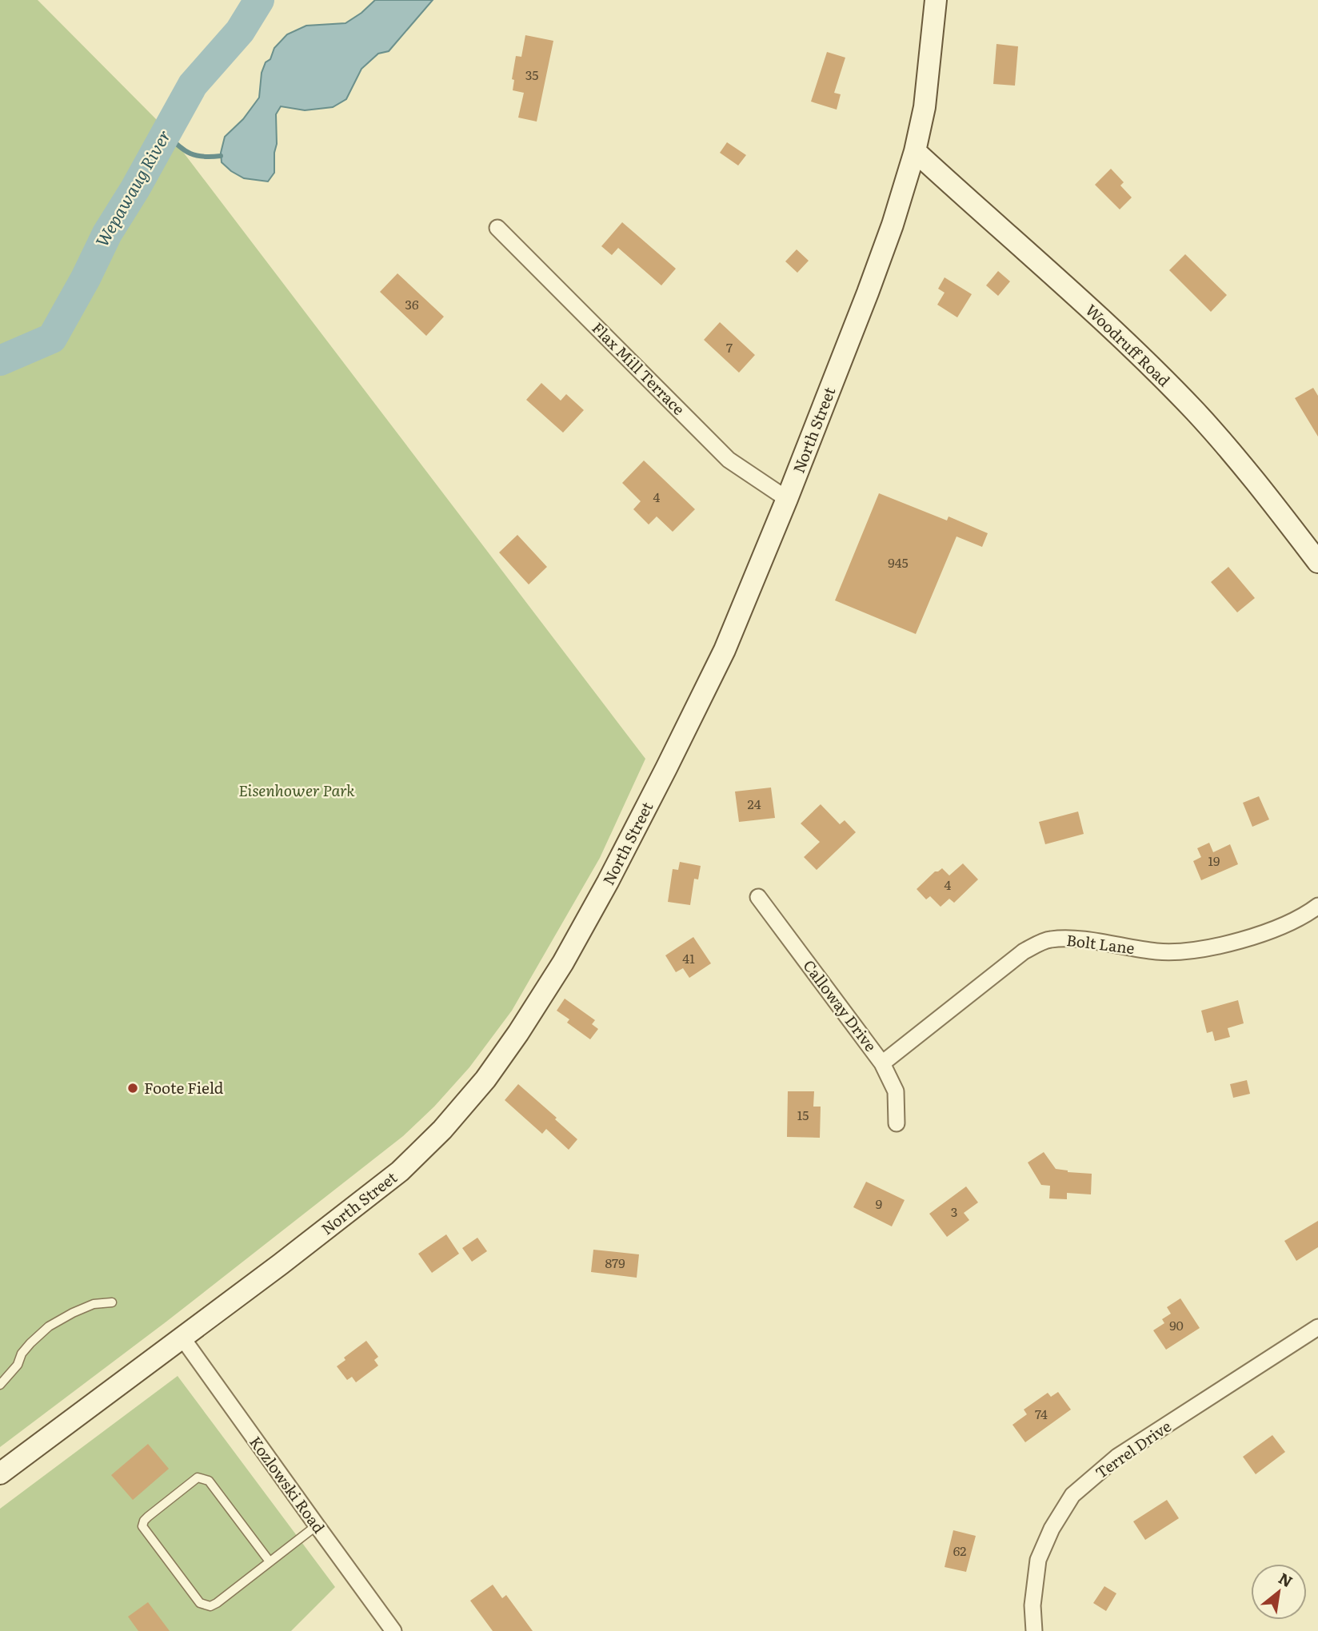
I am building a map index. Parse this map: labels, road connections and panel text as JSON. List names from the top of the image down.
{
  "streets": {
    "main road": ["Woodruff Road", "North Street"],
    "street": [
      "Flax Mill Terrace",
      "Bolt Lane",
      "Calloway Drive",
      "Terrel Drive",
      "Kozlowski Road"
    ]
  },
  "crossings": [
    ["Woodruff Road", "North Street"],
    ["Flax Mill Terrace", "North Street"],
    ["North Street", "Kozlowski Road"],
    ["Bolt Lane", "Calloway Drive"]
  ],
  "water": ["Wepawaug River"],
  "parks": ["Eisenhower Park"],
  "places": ["Foote Field"],
  "house_numbers": [
    "35",
    "36",
    "7",
    "4",
    "945",
    "24",
    "19",
    "4",
    "41",
    "15",
    "9",
    "3",
    "879",
    "90",
    "74",
    "62"
  ],
  "north": "top right"
}
